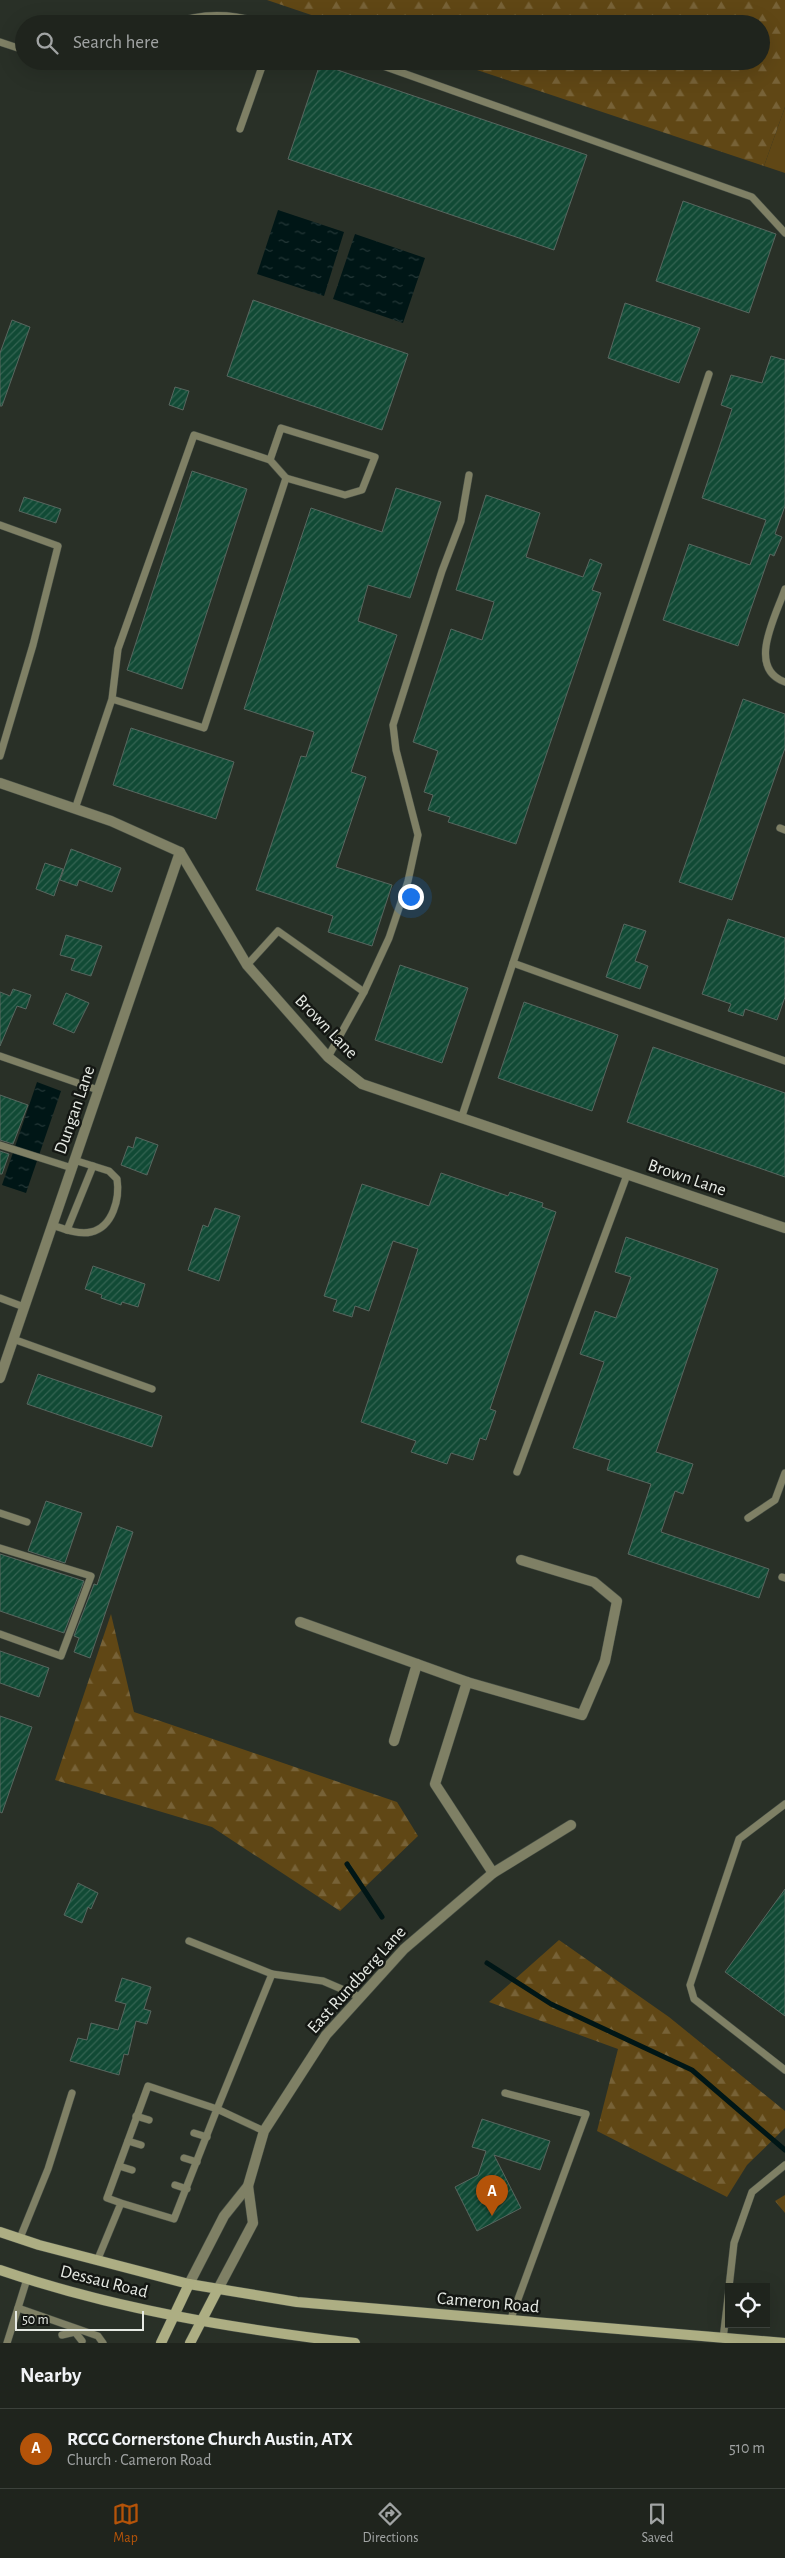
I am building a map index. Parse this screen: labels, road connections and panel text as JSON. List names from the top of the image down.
{
  "streets": {
    "main road": ["East Rundberg Lane", "Dessau Road", "Cameron Road"],
    "street": ["Brown Lane", "Dungan Lane"]
  },
  "crossings": [
    ["Brown Lane", "Dungan Lane"],
    ["East Rundberg Lane", "Dessau Road"],
    ["East Rundberg Lane", "Cameron Road"],
    ["Dessau Road", "Cameron Road"]
  ],
  "scale_bar": "50 m",
  "page": {
    "search": "Search here",
    "pins": "A",
    "scale": "50 m",
    "heading": "Nearby",
    "list": [
      {
        "mark": "A",
        "name": "RCCG Cornerstone Church Austin, ATX",
        "note": "Church · Cameron Road",
        "value": "510 m"
      }
    ],
    "nav": ["Map", "Directions", "Saved"]
  }
}
